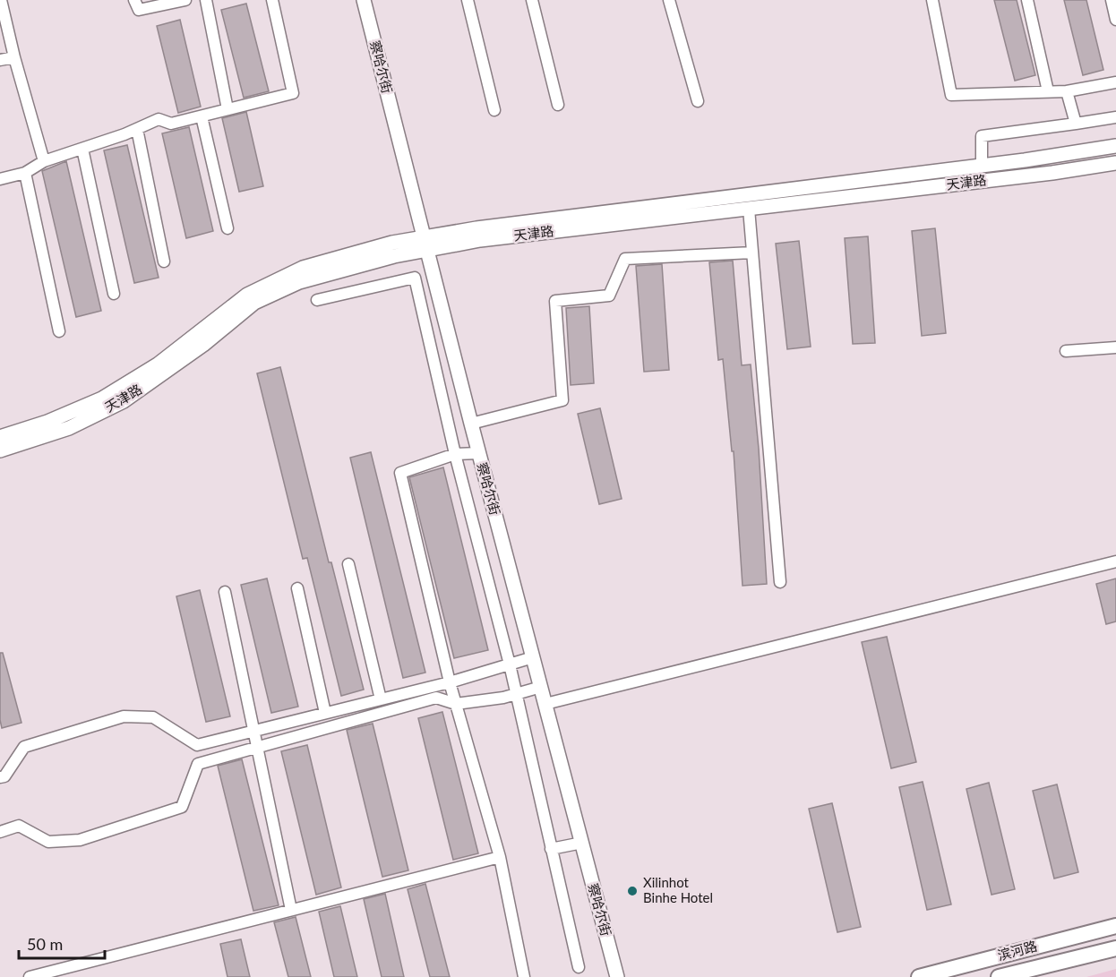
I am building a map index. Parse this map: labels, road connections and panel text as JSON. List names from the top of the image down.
{
  "streets": {
    "main road": ["滨河路"],
    "street": ["察哈尔街", "天津路"]
  },
  "crossings": [
    ["察哈尔街", "天津路"]
  ],
  "places": ["Xilinhot Binhe Hotel"],
  "scale_bar": "50 m"
}
